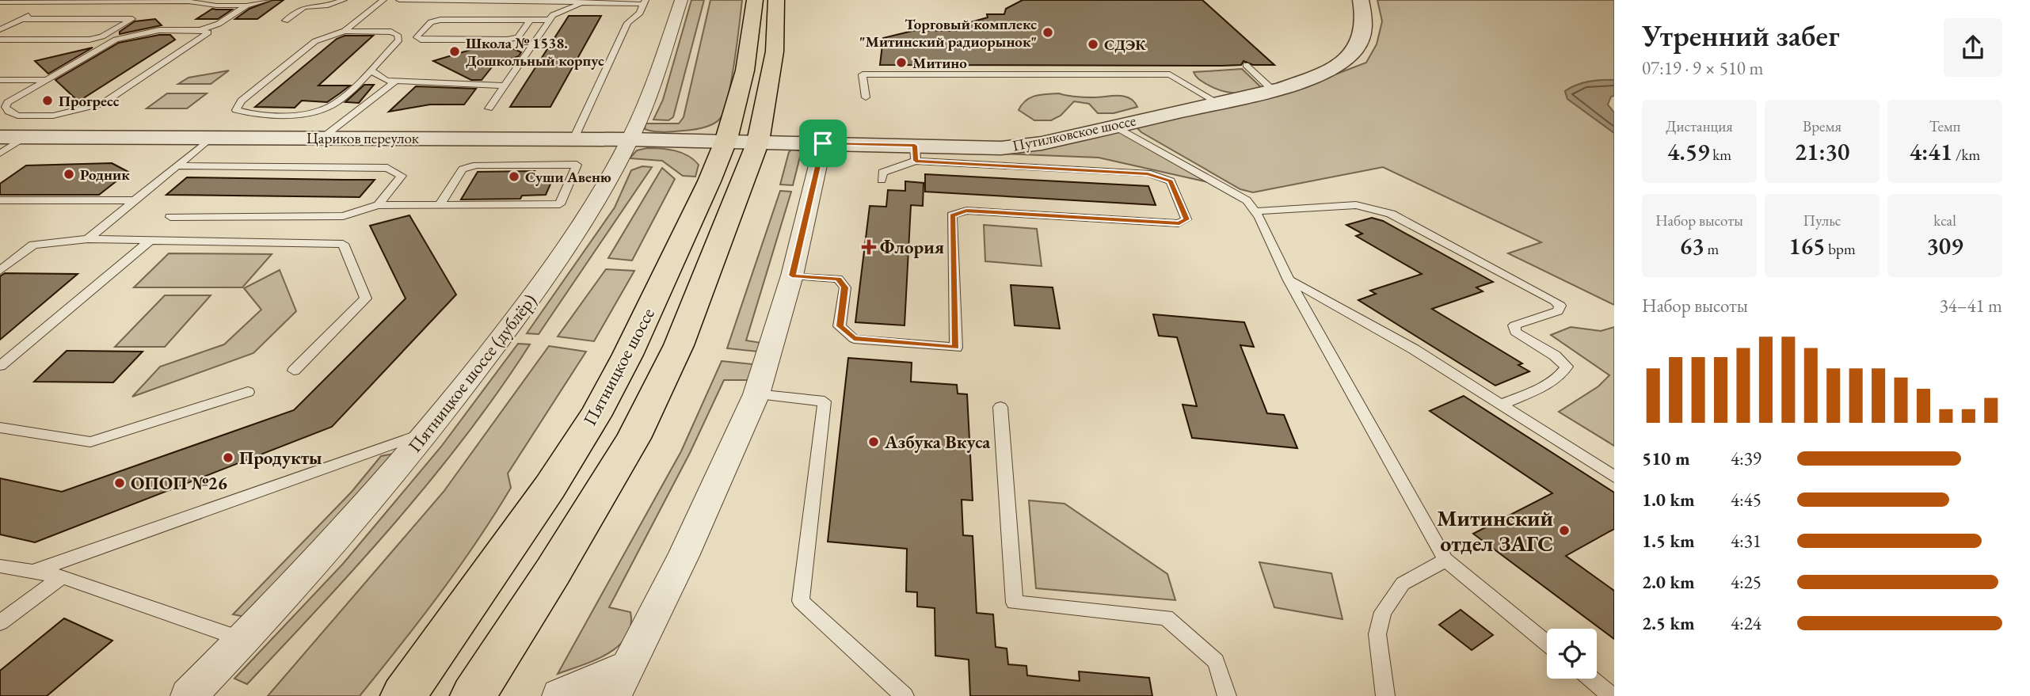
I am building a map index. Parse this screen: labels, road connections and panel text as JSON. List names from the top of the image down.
{
  "streets": {
    "main road": ["Пятницкое шоссе"],
    "street": ["Путилковское шоссе", "Цариков переулок", "Пятницкое шоссе (дублёр)"]
  },
  "crossings": [
    ["Путилковское шоссе", "Цариков переулок"],
    ["Путилковское шоссе", "Пятницкое шоссе"],
    ["Цариков переулок", "Пятницкое шоссе"],
    ["Цариков переулок", "Пятницкое шоссе (дублёр)"]
  ],
  "places": {
    "other": [
      "Торговый комплекс \"Митинский радиорынок\"",
      "СДЭК",
      "Школа № 1538. Дошкольный корпус",
      "Митино",
      "Прогресс",
      "Родник",
      "Суши Авеню",
      "Азбука Вкуса",
      "Продукты",
      "ОПОП №26",
      "Митинский отдел ЗАГС"
    ],
    "health": ["Флория"]
  },
  "page": {
    "heading": ["Утренний забег", "07:19 · 9 × 510 m"],
    "stats": [
      ["Дистанция", "4.59 km"],
      ["Время", "21:30"],
      ["Темп", "4:41 /km"],
      ["Набор высоты", "63 m"],
      ["Пульс", "165 bpm"],
      ["kcal", "309"]
    ],
    "chart": ["Набор высоты", "34–41 m"],
    "list": [
      {
        "name": "510 m",
        "note": "4:39"
      },
      {
        "name": "1.0 km",
        "note": "4:45"
      },
      {
        "name": "1.5 km",
        "note": "4:31"
      },
      {
        "name": "2.0 km",
        "note": "4:25"
      },
      {
        "name": "2.5 km",
        "note": "4:24"
      }
    ]
  }
}
